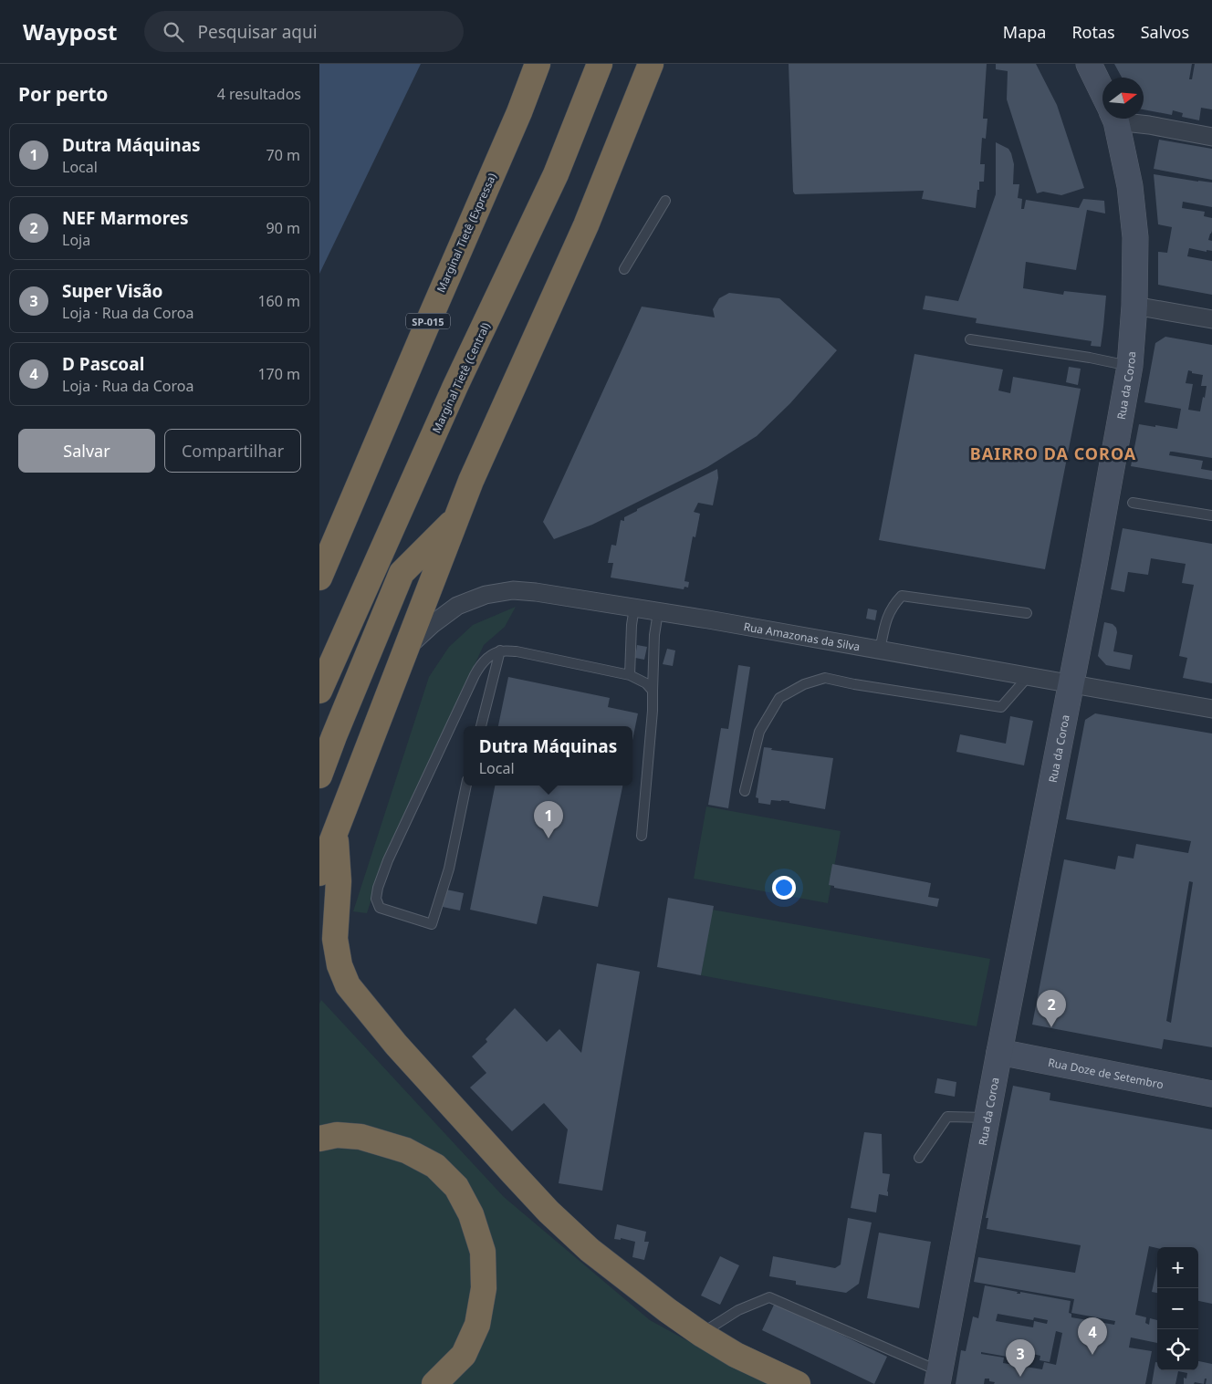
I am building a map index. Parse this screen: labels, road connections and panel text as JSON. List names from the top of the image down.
{
  "streets": {
    "highway": ["Marginal Tietê (Expressa)", "SP-015", "Marginal Tietê (Central)"],
    "street": ["Rua da Coroa", "Rua Amazonas da Silva", "Rua Doze de Setembro"]
  },
  "crossings": [
    ["Rua da Coroa", "Rua Amazonas da Silva"],
    ["Rua da Coroa", "Rua Doze de Setembro"]
  ],
  "districts": ["BAIRRO DA COROA"],
  "north": "right",
  "page": {
    "header": "Waypost",
    "search": "Pesquisar aqui",
    "nav": ["Mapa", "Rotas", "Salvos"],
    "heading": ["Por perto", "4 resultados"],
    "list": [
      {
        "mark": "1",
        "name": "Dutra Máquinas",
        "note": "Local",
        "value": "70 m"
      },
      {
        "mark": "2",
        "name": "NEF Marmores",
        "note": "Loja",
        "value": "90 m"
      },
      {
        "mark": "3",
        "name": "Super Visão",
        "note": "Loja · Rua da Coroa",
        "value": "160 m"
      },
      {
        "mark": "4",
        "name": "D Pascoal",
        "note": "Loja · Rua da Coroa",
        "value": "170 m"
      }
    ],
    "buttons": ["Salvar", "Compartilhar"],
    "popup": ["Dutra Máquinas", "Local"],
    "pins": [
      "1",
      "2",
      "4",
      "3"
    ],
    "map_buttons": ["+", "−"]
  }
}
